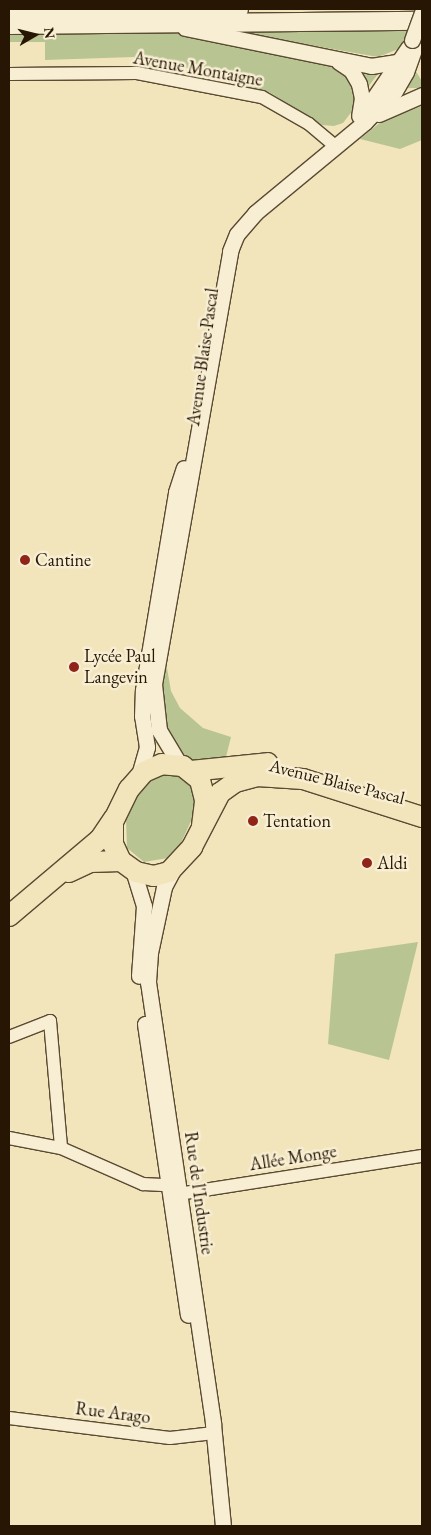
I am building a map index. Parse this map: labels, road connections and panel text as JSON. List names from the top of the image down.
{
  "streets": {
    "main road": ["Avenue Blaise Pascal"],
    "street": [
      "Avenue Montaigne",
      "Allée Monge",
      "Rue de l'Industrie",
      "Rue Arago"
    ]
  },
  "crossings": [
    ["Avenue Montaigne", "Avenue Blaise Pascal"],
    ["Avenue Blaise Pascal", "Rue de l'Industrie"],
    ["Allée Monge", "Rue de l'Industrie"],
    ["Rue de l'Industrie", "Rue Arago"]
  ],
  "places": [
    "Cantine",
    "Lycée Paul Langevin",
    "Tentation",
    "Aldi"
  ],
  "north": "right"
}
